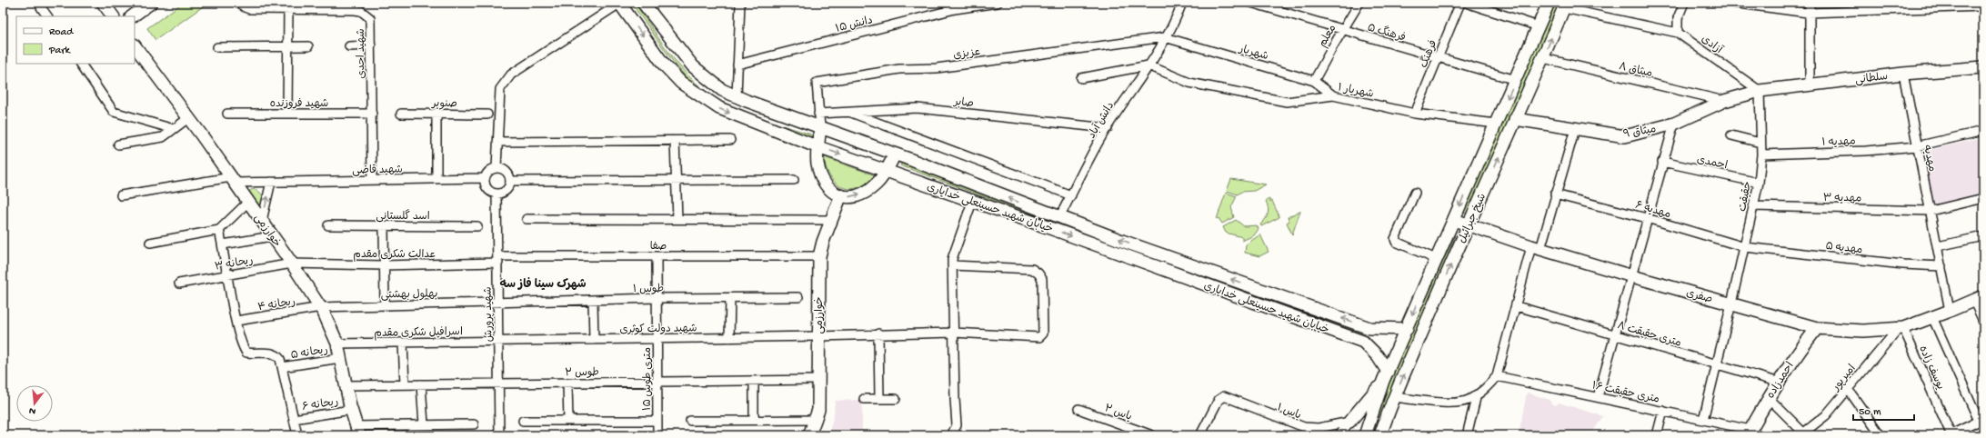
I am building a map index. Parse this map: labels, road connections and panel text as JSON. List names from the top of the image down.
{
  "streets": {
    "street": [
      "دانش ۱۵",
      "فرهنگ ۵",
      "معلم",
      "آزادی",
      "شهریار",
      "عزیزی",
      "شهید احدی",
      "فرهنگ",
      "میثاق ۸",
      "سلطانی",
      "شهریار ۱",
      "صابر",
      "شهید فروزنده",
      "صنوبر",
      "دانش آباد",
      "میثاق ۹",
      "مهدیه ۱",
      "مهدیه",
      "احمدی",
      "شهید قاضی",
      "حقیقت",
      "مهدیه ۳",
      "خیابان شهید حسینعلی خدایاری",
      "مهدیه ۶",
      "اسد گلستانی",
      "شیخ جبرائیل",
      "خوارزمی",
      "صفا",
      "مهدیه ۵",
      "عدالت شکری مقدم",
      "ریحانه ۳",
      "طوس ۱",
      "بهلول بهشتی",
      "صفری",
      "ریحانه ۴",
      "شهید پرورش",
      "شهید دولت کوثری",
      "اسرافیل شکری مقدم",
      "۸ متری حقیقت",
      "ریحانه ۵",
      "یوسف زاده",
      "طوس ۲",
      "امیرپور",
      "۱۵ متری طوس",
      "احمدزاده",
      "۱۶ متری حقیقت",
      "ریحانه ۶",
      "یاس ۱",
      "یاس ۲"
    ]
  },
  "crossings": [
    ["فرهنگ ۵", "معلم"],
    ["فرهنگ ۵", "فرهنگ"],
    ["فرهنگ ۵", "شیخ جبرائیل"],
    ["معلم", "شهریار"],
    ["آزادی", "سلطانی"],
    ["آزادی", "میثاق ۹"],
    ["آزادی", "حقیقت"],
    ["شهریار", "عزیزی"],
    ["شهریار", "شهریار ۱"],
    ["شهریار", "دانش آباد"],
    ["عزیزی", "صابر"],
    ["عزیزی", "دانش آباد"],
    ["عزیزی", "خیابان شهید حسینعلی خدایاری"],
    ["شهید احدی", "شهید فروزنده"],
    ["شهید احدی", "شهید قاضی"],
    ["فرهنگ", "شهریار ۱"],
    ["میثاق ۸", "میثاق ۹"],
    ["میثاق ۸", "شیخ جبرائیل"],
    ["سلطانی", "میثاق ۹"],
    ["سلطانی", "مهدیه"],
    ["سلطانی", "حقیقت"],
    ["شهریار ۱", "دانش آباد"],
    ["شهریار ۱", "شیخ جبرائیل"],
    ["صابر", "دانش آباد"],
    ["دانش آباد", "خیابان شهید حسینعلی خدایاری"],
    ["میثاق ۹", "حقیقت"],
    ["میثاق ۹", "شیخ جبرائیل"],
    ["مهدیه ۱", "مهدیه"],
    ["مهدیه ۱", "حقیقت"],
    ["مهدیه", "مهدیه ۳"],
    ["مهدیه", "مهدیه ۵"],
    ["مهدیه", "صفری"],
    ["احمدی", "حقیقت"],
    ["شهید قاضی", "خوارزمی"],
    ["شهید قاضی", "شهید پرورش"],
    ["حقیقت", "مهدیه ۳"],
    ["حقیقت", "مهدیه ۶"],
    ["حقیقت", "مهدیه ۵"],
    ["حقیقت", "صفری"],
    ["حقیقت", "۸ متری حقیقت"],
    ["حقیقت", "۱۶ متری حقیقت"],
    ["خیابان شهید حسینعلی خدایاری", "شیخ جبرائیل"],
    ["مهدیه ۶", "مهدیه ۵"],
    ["شیخ جبرائیل", "صفری"],
    ["خوارزمی", "صفا"],
    ["خوارزمی", "عدالت شکری مقدم"],
    ["خوارزمی", "ریحانه ۳"],
    ["خوارزمی", "بهلول بهشتی"],
    ["خوارزمی", "ریحانه ۴"],
    ["خوارزمی", "شهید دولت کوثری"],
    ["خوارزمی", "اسرافیل شکری مقدم"],
    ["خوارزمی", "ریحانه ۵"],
    ["خوارزمی", "طوس ۲"],
    ["خوارزمی", "ریحانه ۶"],
    ["صفا", "عدالت شکری مقدم"],
    ["صفا", "شهید پرورش"],
    ["صفا", "۱۵ متری طوس"],
    ["عدالت شکری مقدم", "ریحانه ۳"],
    ["عدالت شکری مقدم", "شهید پرورش"],
    ["طوس ۱", "بهلول بهشتی"],
    ["طوس ۱", "شهید پرورش"],
    ["طوس ۱", "۱۵ متری طوس"],
    ["بهلول بهشتی", "ریحانه ۴"],
    ["بهلول بهشتی", "شهید پرورش"],
    ["صفری", "یوسف زاده"],
    ["صفری", "امیرپور"],
    ["صفری", "احمدزاده"],
    ["شهید پرورش", "شهید دولت کوثری"],
    ["شهید پرورش", "اسرافیل شکری مقدم"],
    ["شهید پرورش", "طوس ۲"],
    ["شهید دولت کوثری", "اسرافیل شکری مقدم"],
    ["شهید دولت کوثری", "۱۵ متری طوس"],
    ["۸ متری حقیقت", "احمدزاده"],
    ["یوسف زاده", "امیرپور"],
    ["طوس ۲", "۱۵ متری طوس"],
    ["احمدزاده", "۱۶ متری حقیقت"]
  ],
  "districts": ["شهرک سینا فاز سه"],
  "legend": ["Road", "Park"],
  "scale_bar": "50 m",
  "north": "bottom"
}
